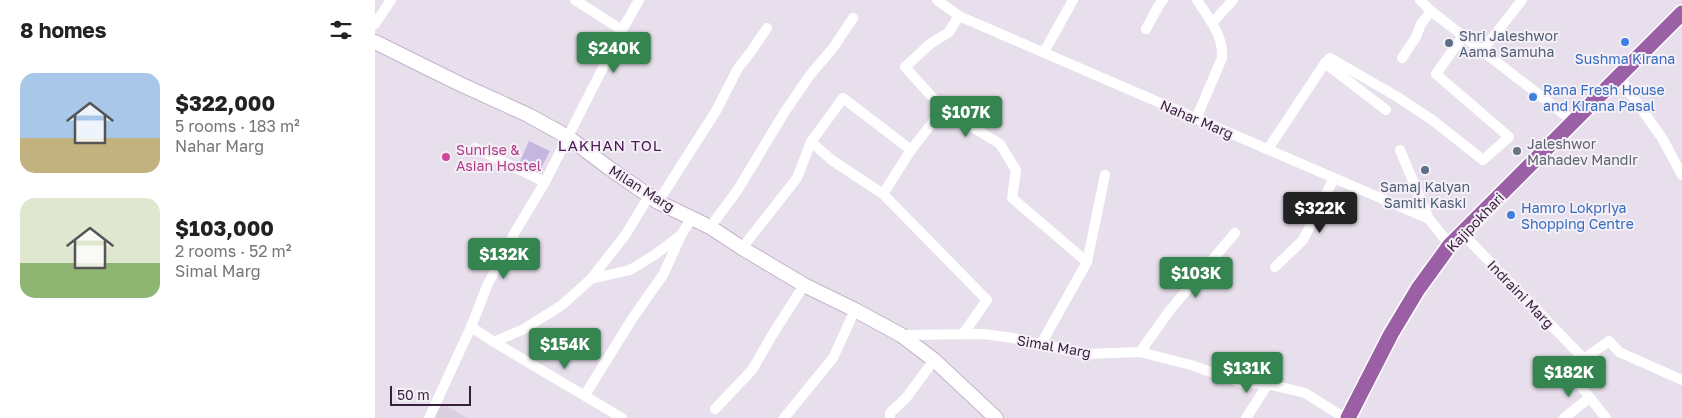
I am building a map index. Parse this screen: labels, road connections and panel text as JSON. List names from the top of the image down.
{
  "streets": {
    "main road": ["Milan Marg", "Kajipokhari"],
    "street": ["Nahar Marg", "Indraini Marg", "Simal Marg"]
  },
  "crossings": [
    ["Nahar Marg", "Kajipokhari"],
    ["Milan Marg", "Simal Marg"],
    ["Kajipokhari", "Indraini Marg"],
    ["Kajipokhari", "Simal Marg"]
  ],
  "districts": ["LAKHAN TOL"],
  "places": [
    "Sushma Kirana",
    "Shri Jaleshwor Aama Samuha",
    "Rana Fresh House and Kirana Pasal",
    "Jaleshwor Mahadev Mandir",
    "Sunrise & Asian Hostel",
    "Samaj Kalyan Samiti Kaski",
    "Hamro Lokpriya Shopping Centre"
  ],
  "scale_bar": "50 m",
  "page": {
    "heading": "8 homes",
    "price": [
      "$240K",
      "$107K",
      "$322K",
      "$132K",
      "$103K",
      "$154K",
      "$131K",
      "$182K"
    ],
    "list": [
      {
        "name": "$322,000",
        "note": "5 rooms · 183 m² · Nahar Marg"
      },
      {
        "name": "$103,000",
        "note": "2 rooms · 52 m² · Simal Marg"
      }
    ],
    "scale": "50 m"
  }
}
